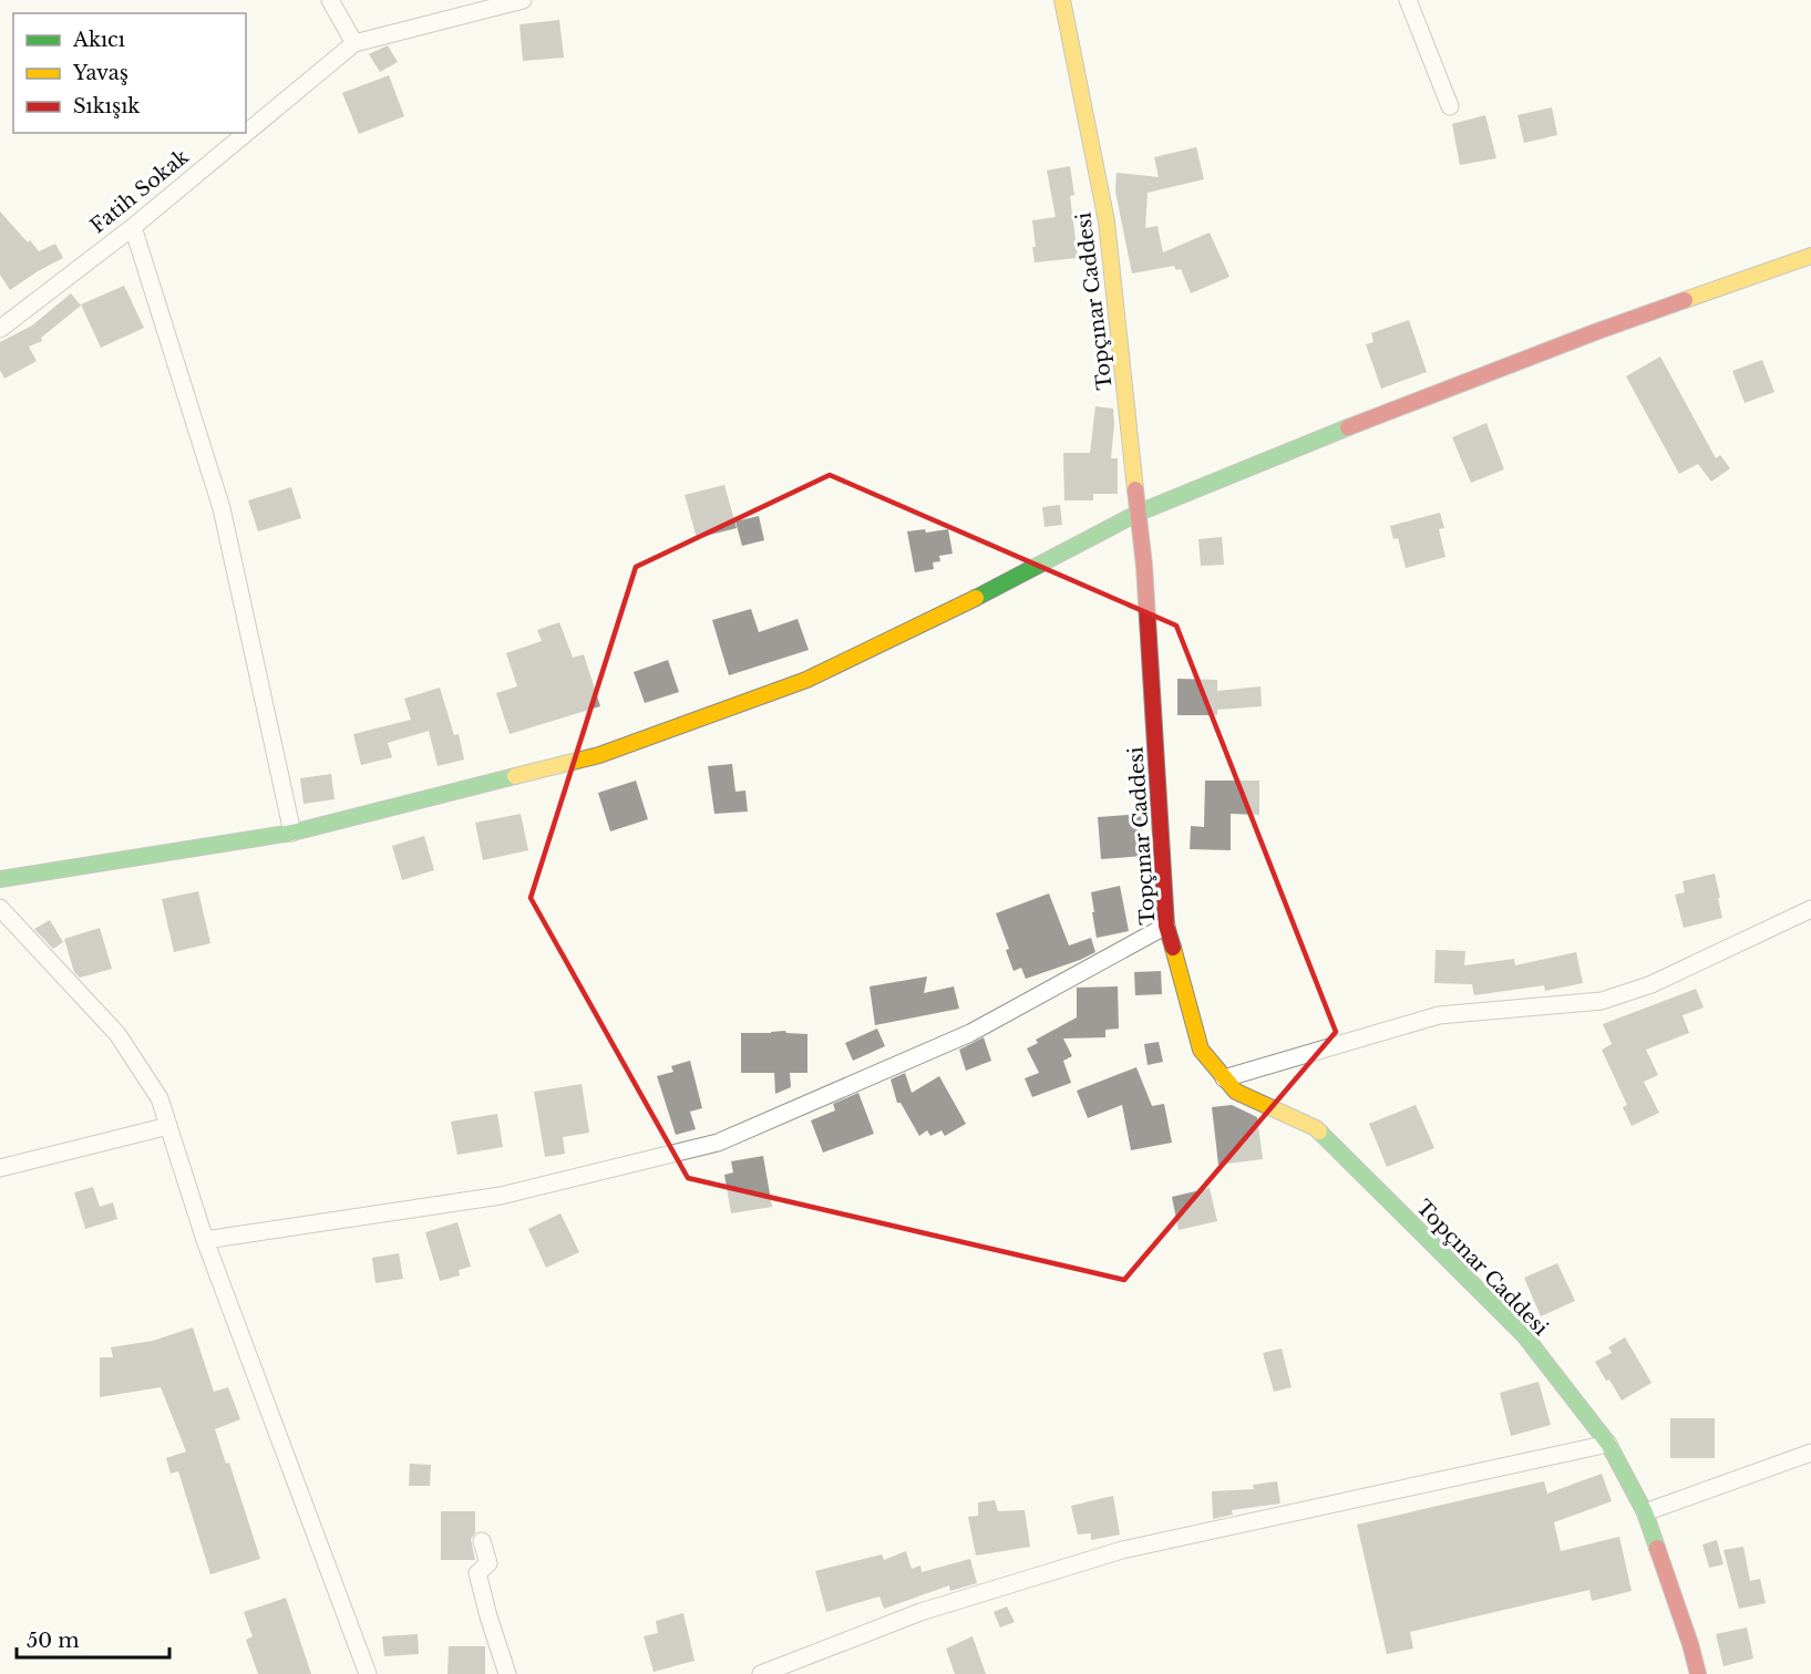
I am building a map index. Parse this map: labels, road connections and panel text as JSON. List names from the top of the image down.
{
  "streets": {
    "street": ["Fatih Sokak", "Topçınar Caddesi"]
  },
  "legend": ["Akıcı", "Yavaş", "Sıkışık"],
  "scale_bar": "50 m"
}
